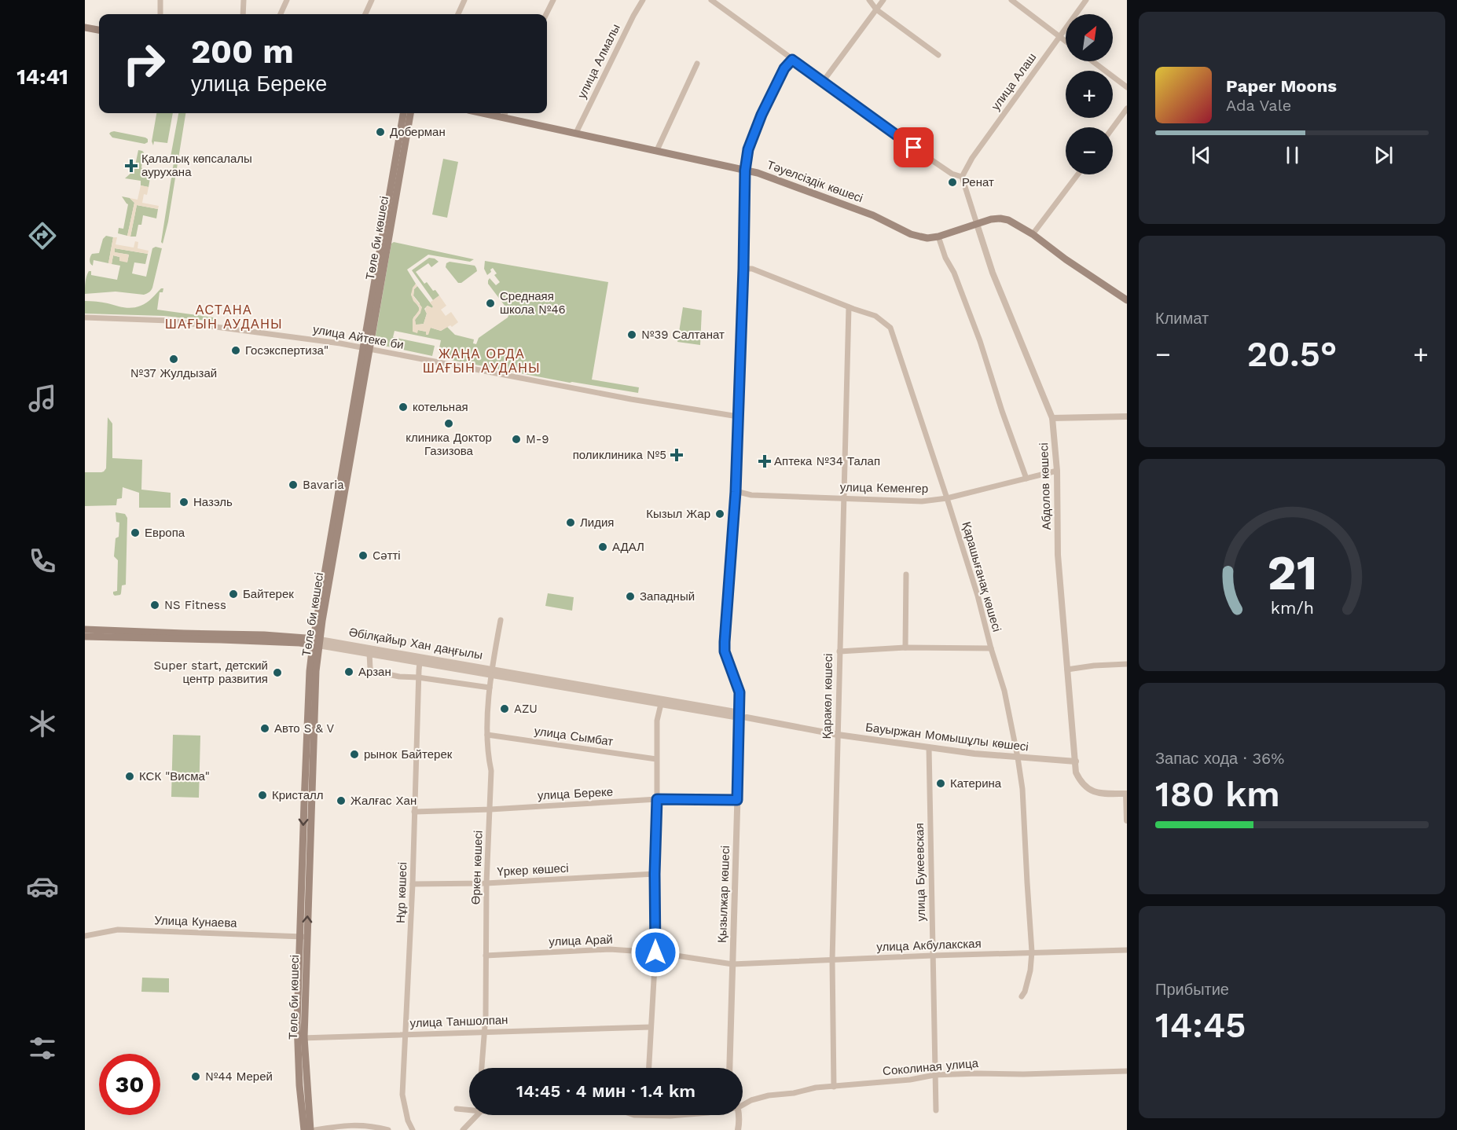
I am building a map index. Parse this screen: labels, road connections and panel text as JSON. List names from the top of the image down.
{
  "streets": {
    "main road": ["Тәуелсіздік көшесі", "Төле би көшесі", "Әбілқайыр Хан даңғылы"],
    "street": [
      "улица Алмалы",
      "улица Алаш",
      "улица Айтеке би",
      "Абдолов көшесі",
      "улица Кеменгер",
      "Қарашығанақ көшесі",
      "Қаракөл көшесі",
      "улица Сымбат",
      "Бауыржан Момышұлы көшесі",
      "улица Береке",
      "Өркен көшесі",
      "Үркер көшесі",
      "улица Букеевская",
      "Нұр көшесі",
      "Қызылжар көшесі",
      "Улица Кунаева",
      "улица Арай",
      "улица Акбулакская",
      "улица Таншолпан",
      "Соколиная улица"
    ]
  },
  "crossings": [
    ["улица Алмалы", "Тәуелсіздік көшесі"],
    ["Тәуелсіздік көшесі", "Абдолов көшесі"],
    ["Тәуелсіздік көшесі", "Қызылжар көшесі"],
    ["Төле би көшесі", "улица Айтеке би"],
    ["Төле би көшесі", "Әбілқайыр Хан даңғылы"],
    ["Төле би көшесі", "Улица Кунаева"],
    ["Төле би көшесі", "улица Таншолпан"],
    ["улица Айтеке би", "Қызылжар көшесі"],
    ["Абдолов көшесі", "улица Кеменгер"],
    ["Абдолов көшесі", "Бауыржан Момышұлы көшесі"],
    ["улица Кеменгер", "Қарашығанақ көшесі"],
    ["улица Кеменгер", "Қаракөл көшесі"],
    ["улица Кеменгер", "Қызылжар көшесі"],
    ["Қарашығанақ көшесі", "Қаракөл көшесі"],
    ["Қарашығанақ көшесі", "Бауыржан Момышұлы көшесі"],
    ["Қарашығанақ көшесі", "Қызылжар көшесі"],
    ["Қарашығанақ көшесі", "улица Акбулакская"],
    ["Әбілқайыр Хан даңғылы", "Бауыржан Момышұлы көшесі"],
    ["Әбілқайыр Хан даңғылы", "Өркен көшесі"],
    ["Әбілқайыр Хан даңғылы", "Нұр көшесі"],
    ["Әбілқайыр Хан даңғылы", "Қызылжар көшесі"],
    ["Қаракөл көшесі", "Бауыржан Момышұлы көшесі"],
    ["Қаракөл көшесі", "улица Акбулакская"],
    ["Қаракөл көшесі", "Соколиная улица"],
    ["улица Сымбат", "Өркен көшесі"],
    ["Бауыржан Момышұлы көшесі", "улица Букеевская"],
    ["Бауыржан Момышұлы көшесі", "Қызылжар көшесі"],
    ["улица Береке", "Өркен көшесі"],
    ["улица Береке", "Нұр көшесі"],
    ["улица Береке", "Қызылжар көшесі"],
    ["Өркен көшесі", "Үркер көшесі"],
    ["Өркен көшесі", "улица Арай"],
    ["Өркен көшесі", "улица Таншолпан"],
    ["Үркер көшесі", "Нұр көшесі"],
    ["улица Букеевская", "улица Акбулакская"],
    ["улица Букеевская", "Соколиная улица"],
    ["Нұр көшесі", "улица Таншолпан"],
    ["Қызылжар көшесі", "улица Арай"],
    ["Қызылжар көшесі", "улица Акбулакская"],
    ["улица Арай", "улица Акбулакская"]
  ],
  "districts": ["АСТАНА ШАҒЫН АУДАНЫ", "ЖАҢА ОРДА ШАҒЫН АУДАНЫ"],
  "places": {
    "other": [
      "Доберман",
      "Ренат",
      "Среднаяя школа №46",
      "№39 Салтанат",
      "Госэкспертиза\"",
      "№37 Жулдызай",
      "котельная",
      "клиника Доктор Газизова",
      "M-9",
      "Bavaria",
      "Назэль",
      "Кызыл Жар",
      "Лидия",
      "Европа",
      "АДАЛ",
      "Cәтті",
      "Байтерек",
      "Западный",
      "NS Fitness",
      "Арзан",
      "Super start, детский центр развития",
      "AZU",
      "Авто S & V",
      "рынок Байтерек",
      "КСК \"Висма\"",
      "Катерина",
      "Кристалл",
      "Жалғас Хан",
      "№44 Мерей"
    ],
    "health": ["Қалалық көпсалалы аурухана", "поликлиника №5", "Аптека №34 Талап"]
  },
  "north": "top right",
  "page": {
    "tabs": "14:41",
    "map_buttons": ["+", "−"],
    "turn": ["200 m", "улица Береке"],
    "song": ["Paper Moons", "Ada Vale"],
    "tile": [
      "Климат",
      ["Запас хода · 36%", "180 km"],
      ["Прибытие", "14:45"]
    ],
    "heat": ["−", "20.5°", "+"],
    "limit": "30",
    "trip": "14:45 · 4 мин · 1.4 km",
    "gauge": ["21", "km/h"]
  }
}
